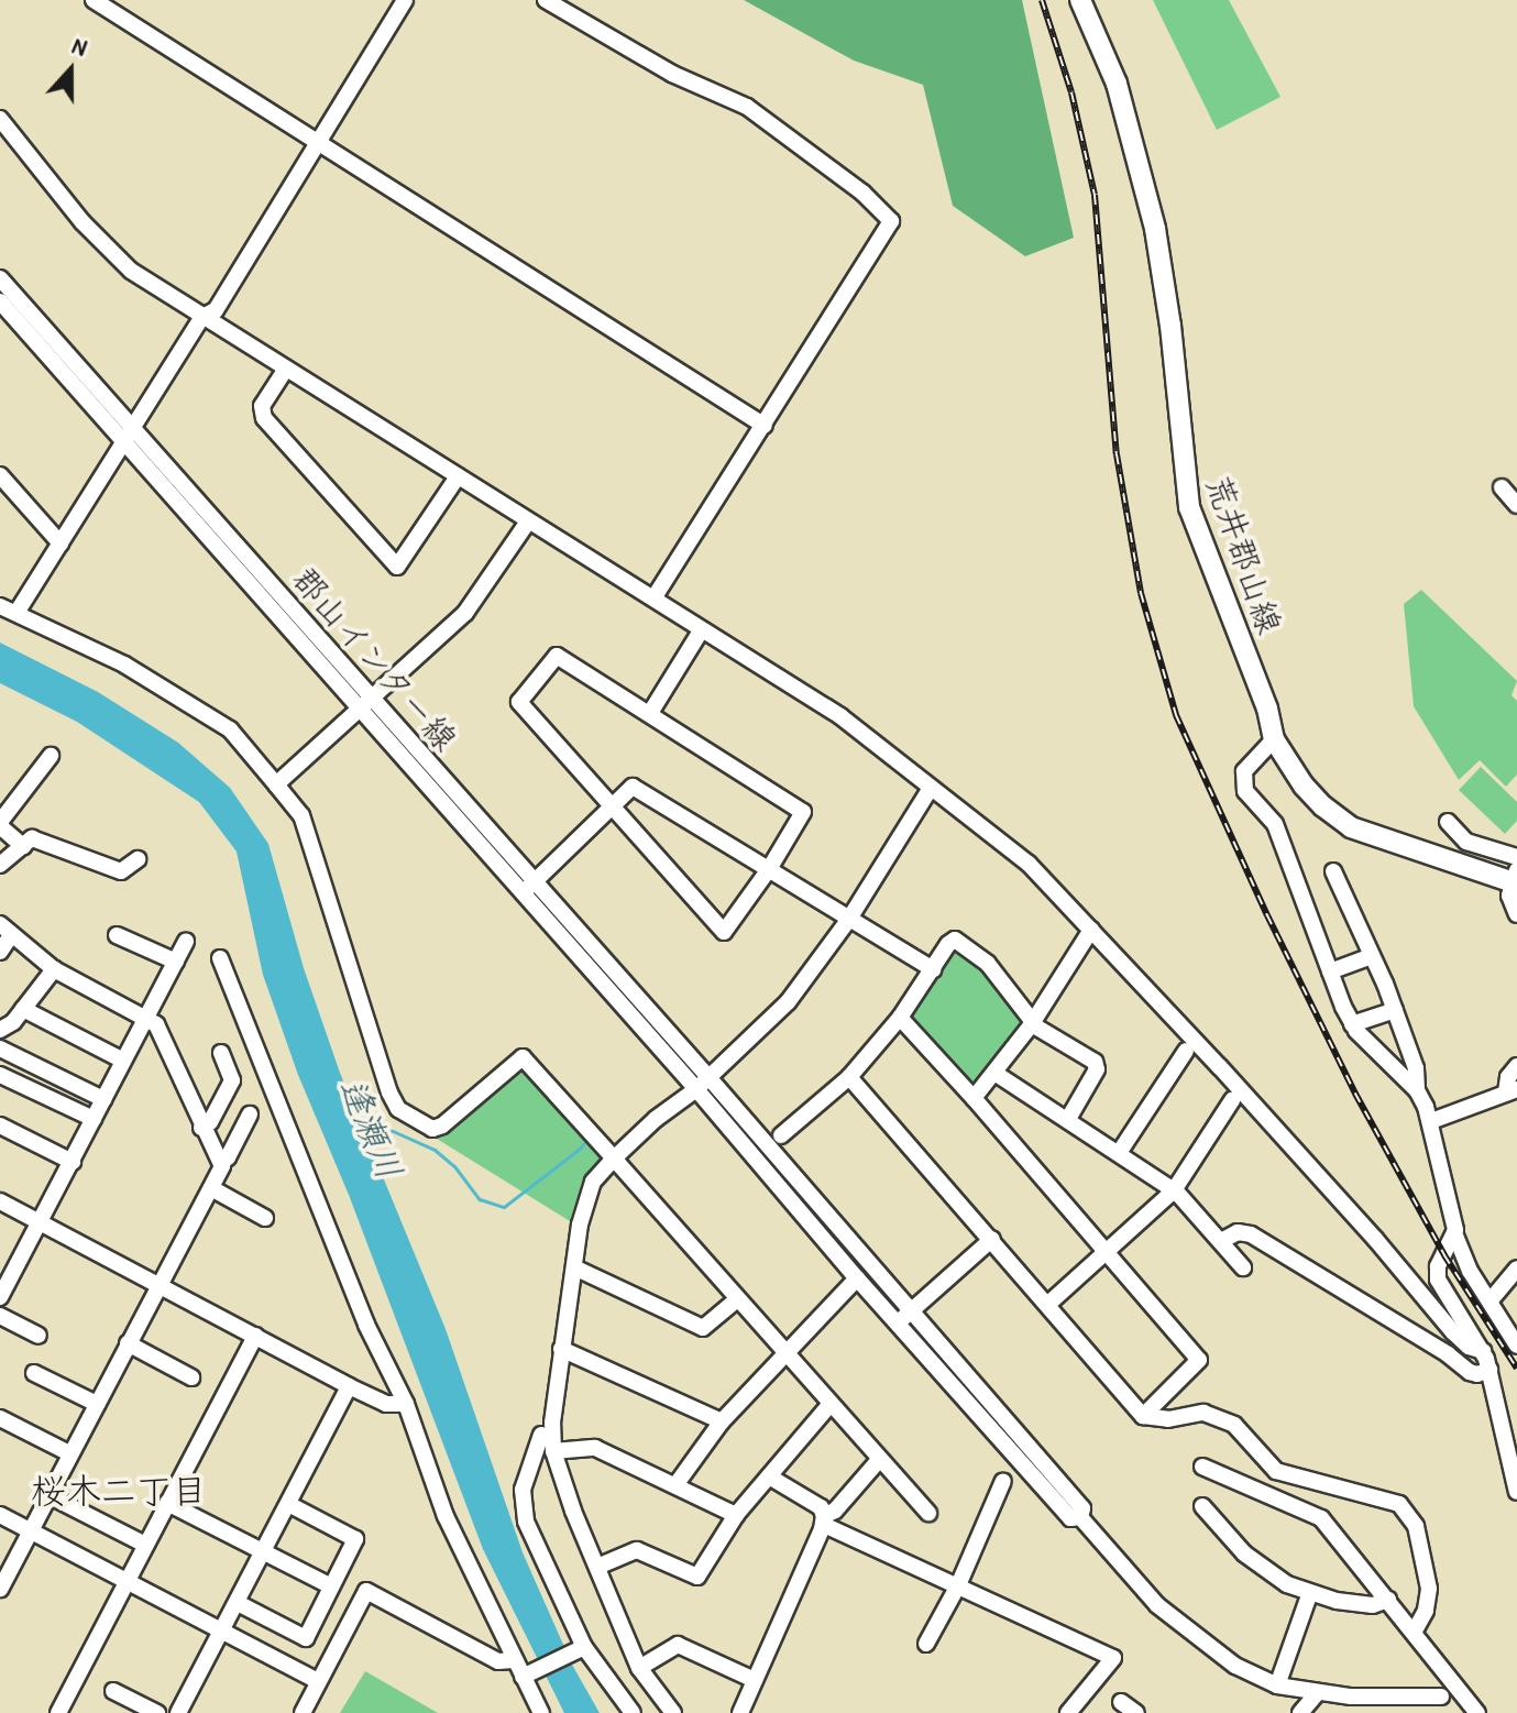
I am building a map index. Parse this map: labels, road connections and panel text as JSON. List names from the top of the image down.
{
  "streets": {
    "main road": ["荒井郡山線"],
    "street": ["郡山インター線"]
  },
  "districts": ["桜木二丁目"],
  "water": ["逢瀬川"],
  "north": "top"
}
